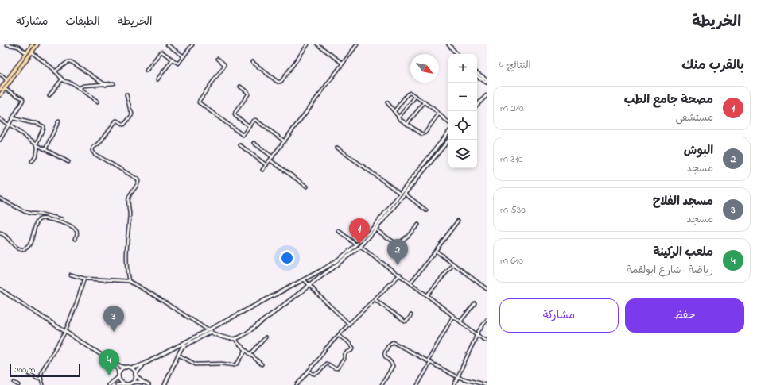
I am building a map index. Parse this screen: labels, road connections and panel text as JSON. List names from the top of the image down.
{
  "scale_bar": "200 m",
  "north": "bottom right",
  "page": {
    "header": "الخريطة",
    "nav": ["الخريطة", "الطبقات", "مشاركة"],
    "heading": ["بالقرب منك", "النتائج: 4"],
    "map_buttons": ["+", "−"],
    "list": [
      {
        "mark": "1",
        "name": "مصحة جامع الطب",
        "note": "مستشفى",
        "value": "210 m"
      },
      {
        "mark": "2",
        "name": "البوش",
        "note": "مسجد",
        "value": "310 m"
      },
      {
        "mark": "3",
        "name": "مسجد الفلاح",
        "note": "مسجد",
        "value": "530 m"
      },
      {
        "mark": "4",
        "name": "ملعب الركينة",
        "note": "رياضة · شارع ابولقمة",
        "value": "610 m"
      }
    ],
    "pins": [
      "1",
      "2",
      "3",
      "4"
    ],
    "buttons": ["حفظ", "مشاركة"],
    "scale": "200 m"
  }
}
